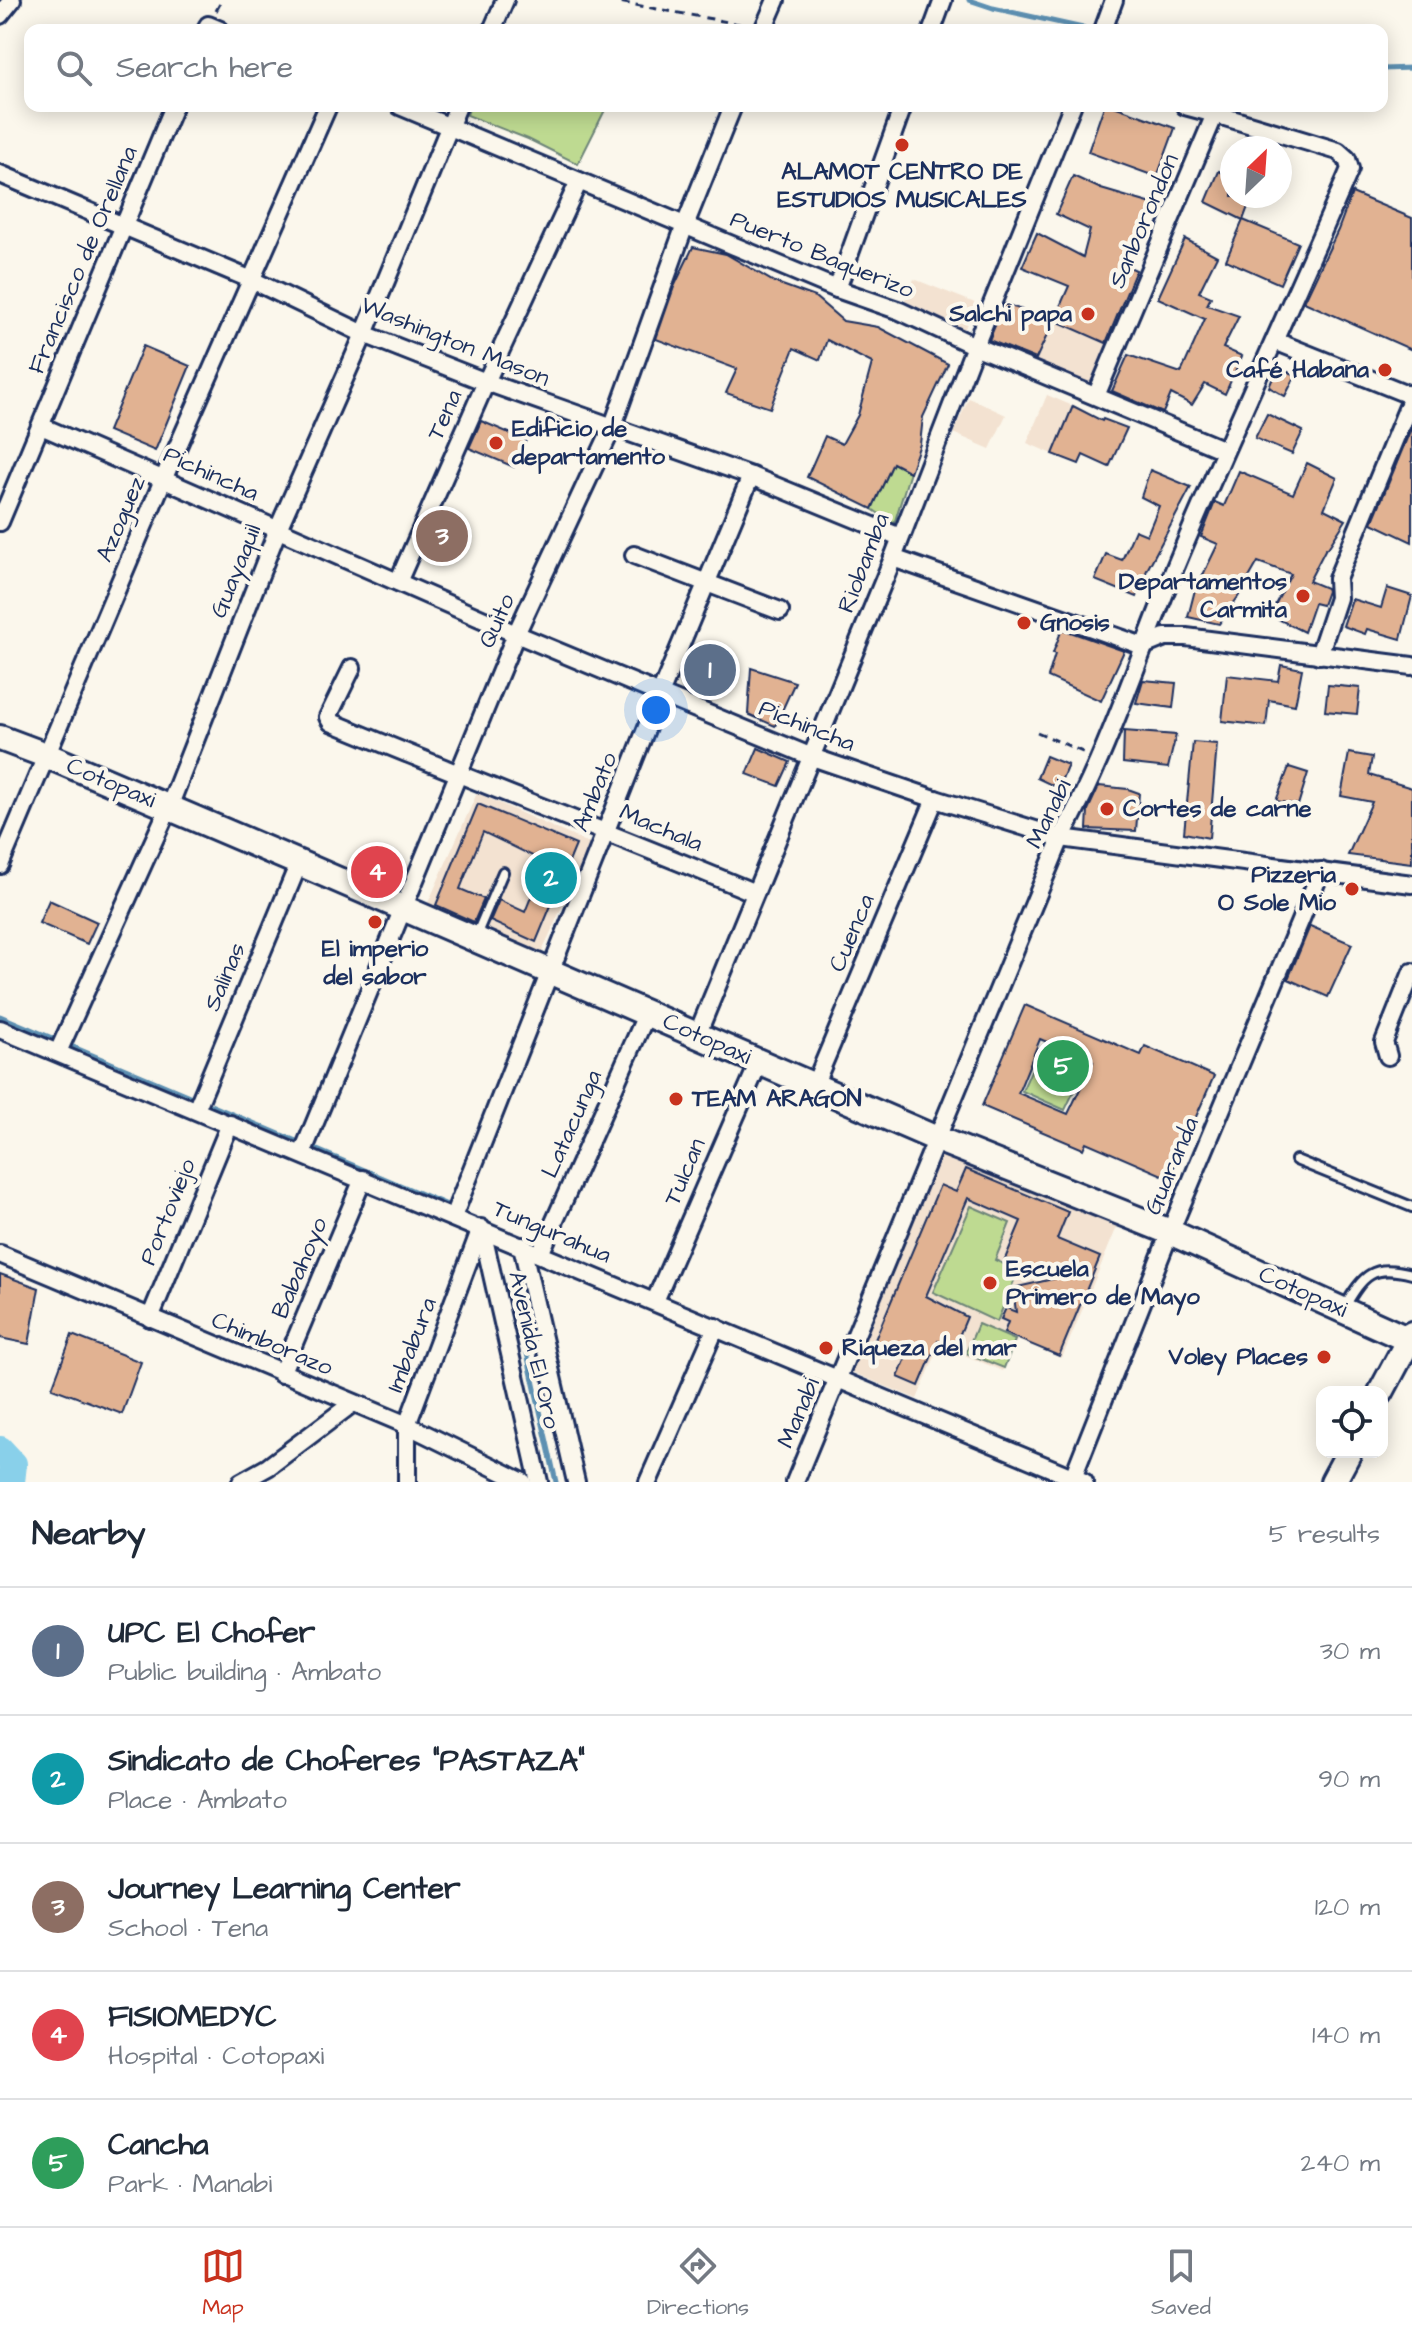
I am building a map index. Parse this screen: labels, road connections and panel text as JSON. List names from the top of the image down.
{
  "streets": {
    "street": [
      "Sanborondon",
      "Puerto Baquerizo",
      "Francisco de Orellana",
      "Washington Mason",
      "Tena",
      "Pichincha",
      "Azoguez",
      "Riobamba",
      "Guayaquil",
      "Quito",
      "Cotopaxi",
      "Ambato",
      "Manabi",
      "Machala",
      "Cuenca",
      "Salinas",
      "Latacunga",
      "Guaranda",
      "Tulcan",
      "Portoviejo",
      "Tungurahua",
      "Babahoyo",
      "Chimborazo",
      "Imbabura",
      "Avenida El Oro"
    ]
  },
  "crossings": [
    ["Sanborondon", "Puerto Baquerizo"],
    ["Sanborondon", "Manabi"],
    ["Puerto Baquerizo", "Tena"],
    ["Puerto Baquerizo", "Riobamba"],
    ["Puerto Baquerizo", "Guayaquil"],
    ["Puerto Baquerizo", "Quito"],
    ["Puerto Baquerizo", "Manabi"],
    ["Francisco de Orellana", "Washington Mason"],
    ["Francisco de Orellana", "Pichincha"],
    ["Washington Mason", "Tena"],
    ["Washington Mason", "Azoguez"],
    ["Washington Mason", "Riobamba"],
    ["Washington Mason", "Guayaquil"],
    ["Washington Mason", "Quito"],
    ["Washington Mason", "Ambato"],
    ["Tena", "Pichincha"],
    ["Pichincha", "Azoguez"],
    ["Pichincha", "Riobamba"],
    ["Pichincha", "Guayaquil"],
    ["Pichincha", "Quito"],
    ["Pichincha", "Ambato"],
    ["Pichincha", "Manabi"],
    ["Pichincha", "Cuenca"],
    ["Pichincha", "Guaranda"],
    ["Azoguez", "Cotopaxi"],
    ["Riobamba", "Cotopaxi"],
    ["Riobamba", "Machala"],
    ["Guayaquil", "Cotopaxi"],
    ["Guayaquil", "Tungurahua"],
    ["Quito", "Cotopaxi"],
    ["Quito", "Machala"],
    ["Quito", "Tungurahua"],
    ["Cotopaxi", "Ambato"],
    ["Cotopaxi", "Manabi"],
    ["Cotopaxi", "Cuenca"],
    ["Cotopaxi", "Salinas"],
    ["Cotopaxi", "Latacunga"],
    ["Cotopaxi", "Guaranda"],
    ["Cotopaxi", "Tulcan"],
    ["Ambato", "Machala"],
    ["Ambato", "Tungurahua"],
    ["Manabi", "Tungurahua"],
    ["Salinas", "Tungurahua"],
    ["Latacunga", "Tungurahua"],
    ["Guaranda", "Tungurahua"],
    ["Tulcan", "Tungurahua"],
    ["Portoviejo", "Tungurahua"],
    ["Portoviejo", "Chimborazo"],
    ["Tungurahua", "Babahoyo"],
    ["Tungurahua", "Imbabura"],
    ["Tungurahua", "Avenida El Oro"],
    ["Babahoyo", "Chimborazo"],
    ["Chimborazo", "Imbabura"],
    ["Imbabura", "Avenida El Oro"]
  ],
  "places": [
    "ALAMOT CENTRO DE ESTUDIOS MUSICALES",
    "Salchi papa",
    "Café Habana",
    "Edificio de departamento",
    "Departamentos Carmita",
    "Gnosis",
    "Cortes de carne",
    "Pizzeria O Sole Mio",
    "El imperio del sabor",
    "TEAM ARAGON",
    "Escuela Primero de Mayo",
    "Riqueza del mar",
    "Voley Places"
  ],
  "north": "top right",
  "page": {
    "search": "Search here",
    "pins": [
      "3",
      "1",
      "4",
      "2",
      "5"
    ],
    "heading": ["Nearby", "5 results"],
    "list": [
      {
        "mark": "1",
        "name": "UPC El Chofer",
        "note": "Public building · Ambato",
        "value": "30 m"
      },
      {
        "mark": "2",
        "name": "Sindicato de Choferes \"PASTAZA\"",
        "note": "Place · Ambato",
        "value": "90 m"
      },
      {
        "mark": "3",
        "name": "Journey Learning Center",
        "note": "School · Tena",
        "value": "120 m"
      },
      {
        "mark": "4",
        "name": "FISIOMEDYC",
        "note": "Hospital · Cotopaxi",
        "value": "140 m"
      },
      {
        "mark": "5",
        "name": "Cancha",
        "note": "Park · Manabi",
        "value": "240 m"
      }
    ],
    "nav": ["Map", "Directions", "Saved"]
  }
}
